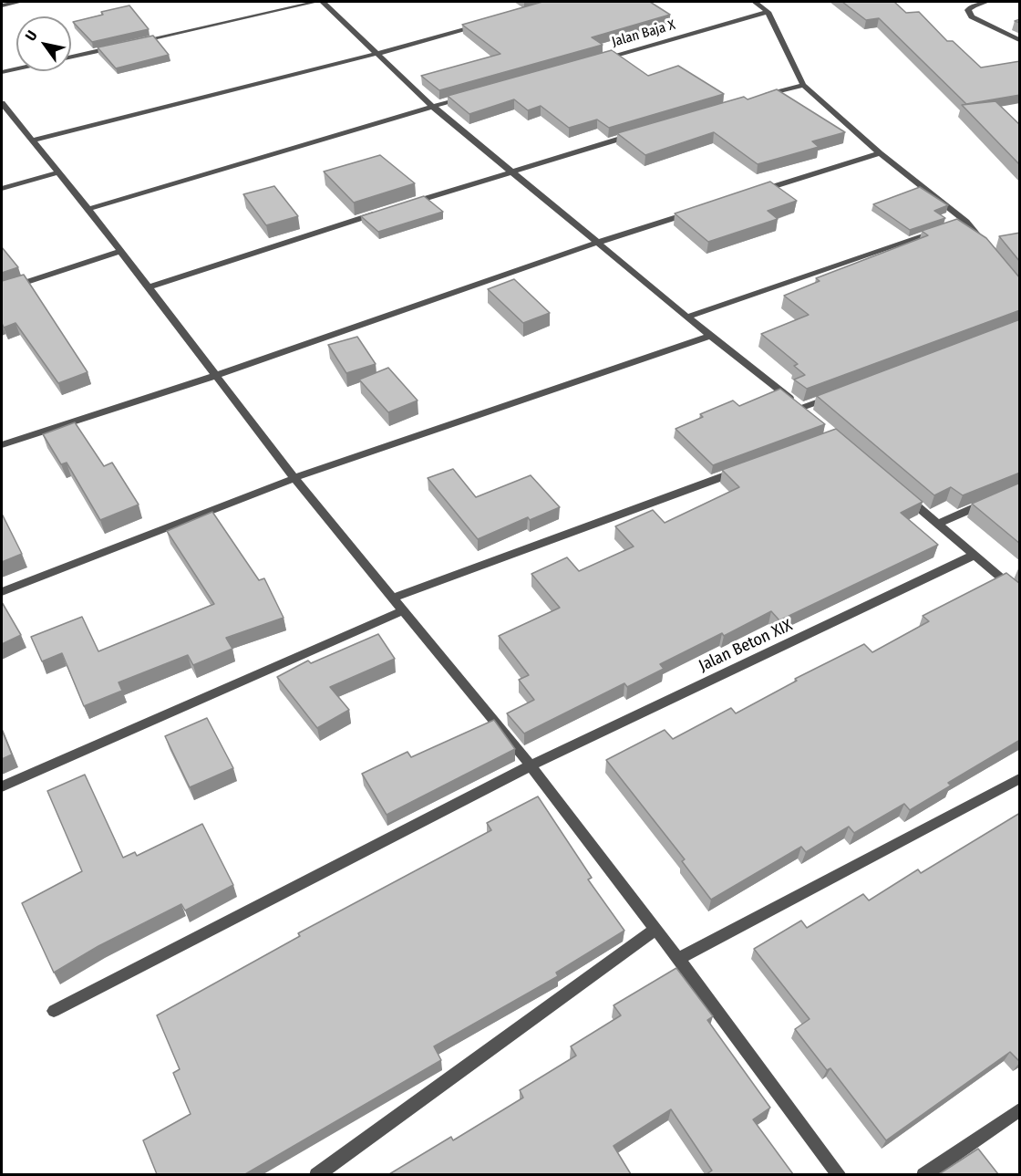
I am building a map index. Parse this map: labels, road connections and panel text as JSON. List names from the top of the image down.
{
  "streets": {
    "street": ["Jalan Baja X", "Jalan Beton XIX"]
  },
  "north": "top left"
}
